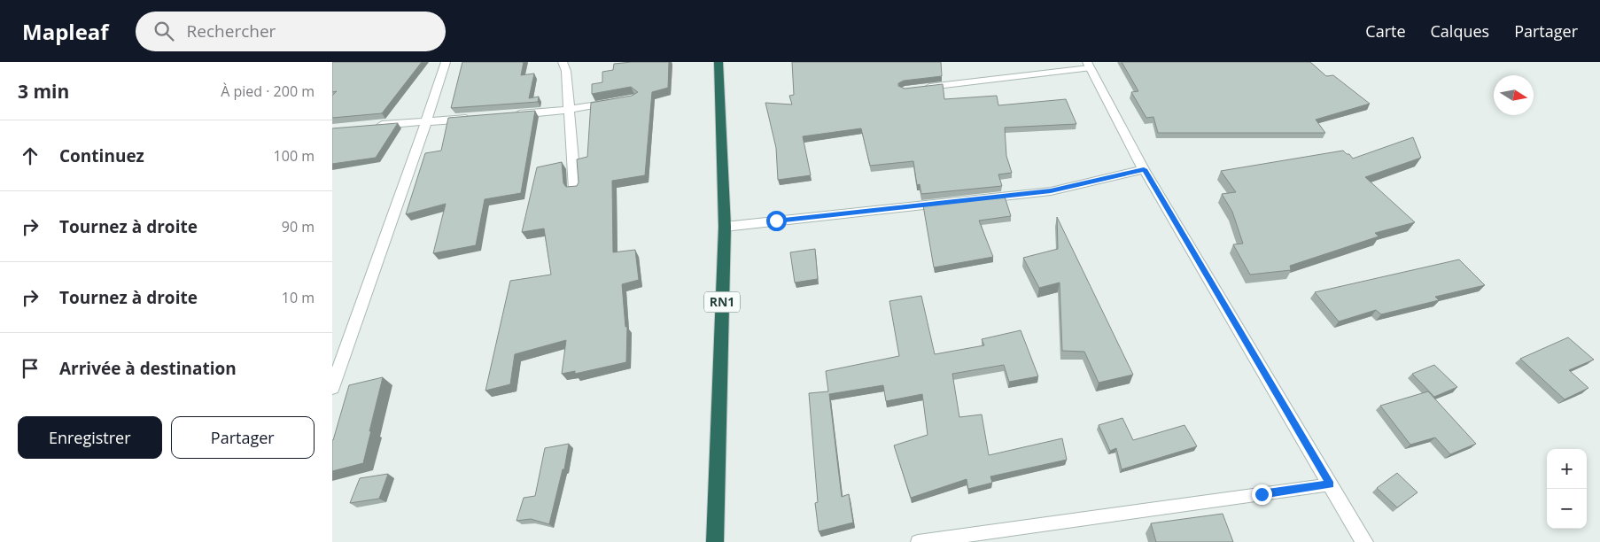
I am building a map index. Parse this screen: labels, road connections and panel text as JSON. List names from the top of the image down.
{
  "streets": {
    "highway": ["RN1"]
  },
  "north": "right",
  "page": {
    "header": "Mapleaf",
    "search": "Rechercher",
    "nav": ["Carte", "Calques", "Partager"],
    "heading": ["3 min", "À pied · 200 m"],
    "list": [
      ["Continuez", "100 m"],
      ["Tournez à droite", "90 m"],
      ["Tournez à droite", "10 m"],
      "Arrivée à destination"
    ],
    "buttons": ["Enregistrer", "Partager"],
    "map_buttons": ["+", "−"]
  }
}
